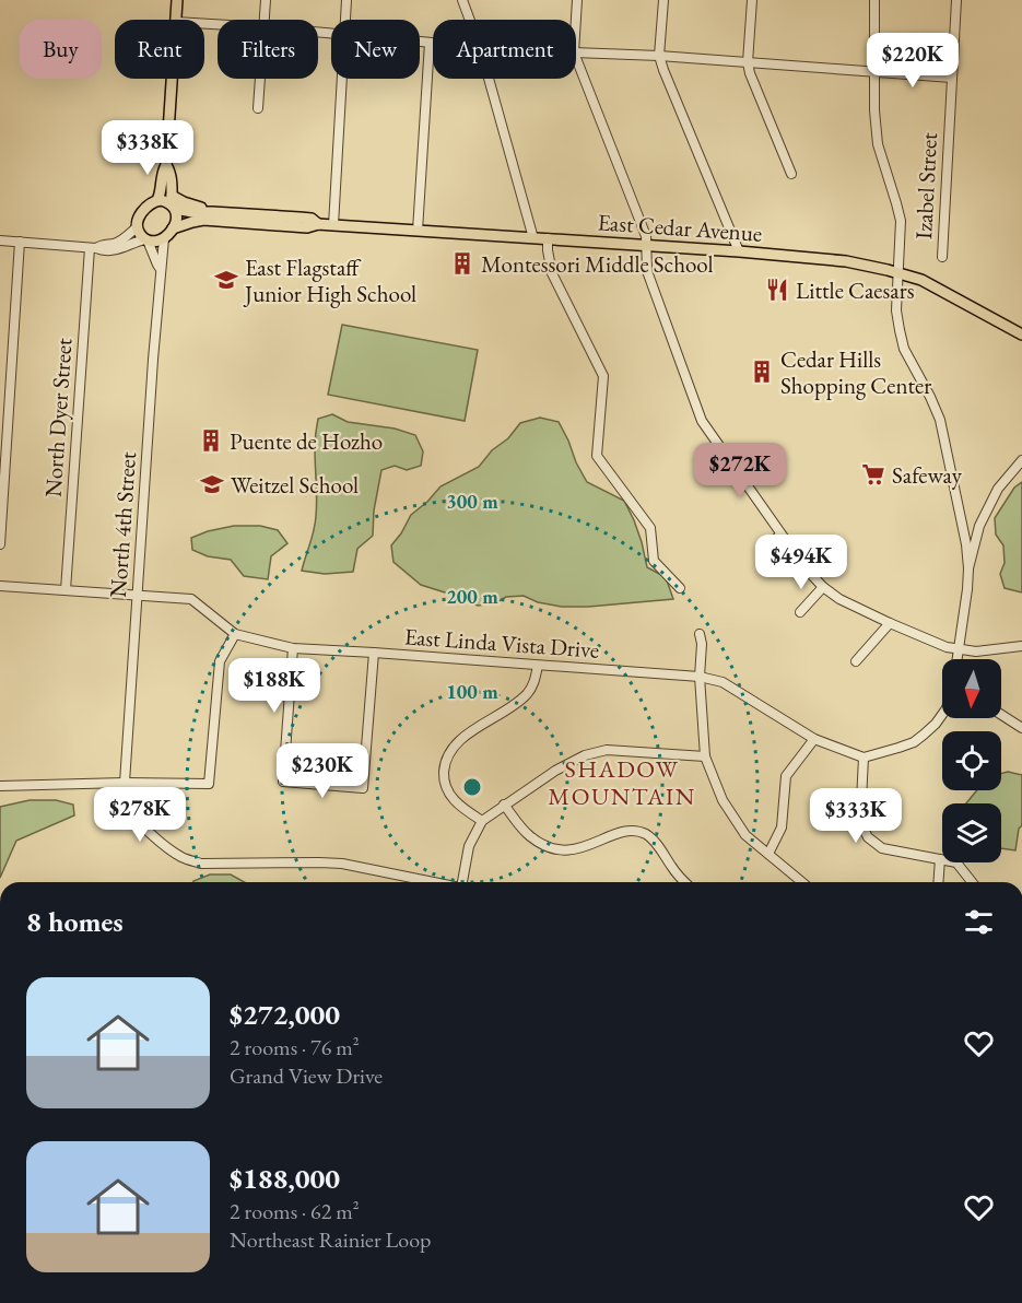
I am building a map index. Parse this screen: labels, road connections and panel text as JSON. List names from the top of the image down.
{
  "streets": {
    "main road": ["East Cedar Avenue"],
    "street": [
      "Izabel Street",
      "North Dyer Street",
      "North 4th Street",
      "East Linda Vista Drive"
    ]
  },
  "crossings": [
    ["East Cedar Avenue", "North 4th Street"],
    ["North Dyer Street", "East Linda Vista Drive"],
    ["North 4th Street", "East Linda Vista Drive"]
  ],
  "districts": ["SHADOW MOUNTAIN"],
  "places": {
    "building": ["Montessori Middle School", "Cedar Hills Shopping Center", "Puente de Hozho"],
    "school or university": ["East Flagstaff Junior High School", "Weitzel School"],
    "restaurant": ["Little Caesars"],
    "supermarket": ["Safeway"]
  },
  "north": "bottom",
  "page": {
    "chip": [
      "Buy",
      "Rent",
      "Filters",
      "New",
      "Apartment"
    ],
    "price": [
      "$220K",
      "$338K",
      "$272K",
      "$494K",
      "$188K",
      "$230K",
      "$278K",
      "$333K"
    ],
    "heading": "8 homes",
    "list": [
      {
        "name": "$272,000",
        "note": "2 rooms · 76 m² · Grand View Drive"
      },
      {
        "name": "$188,000",
        "note": "2 rooms · 62 m² · Northeast Rainier Loop"
      }
    ]
  },
  "rings": ["300 m", "200 m", "100 m"]
}
